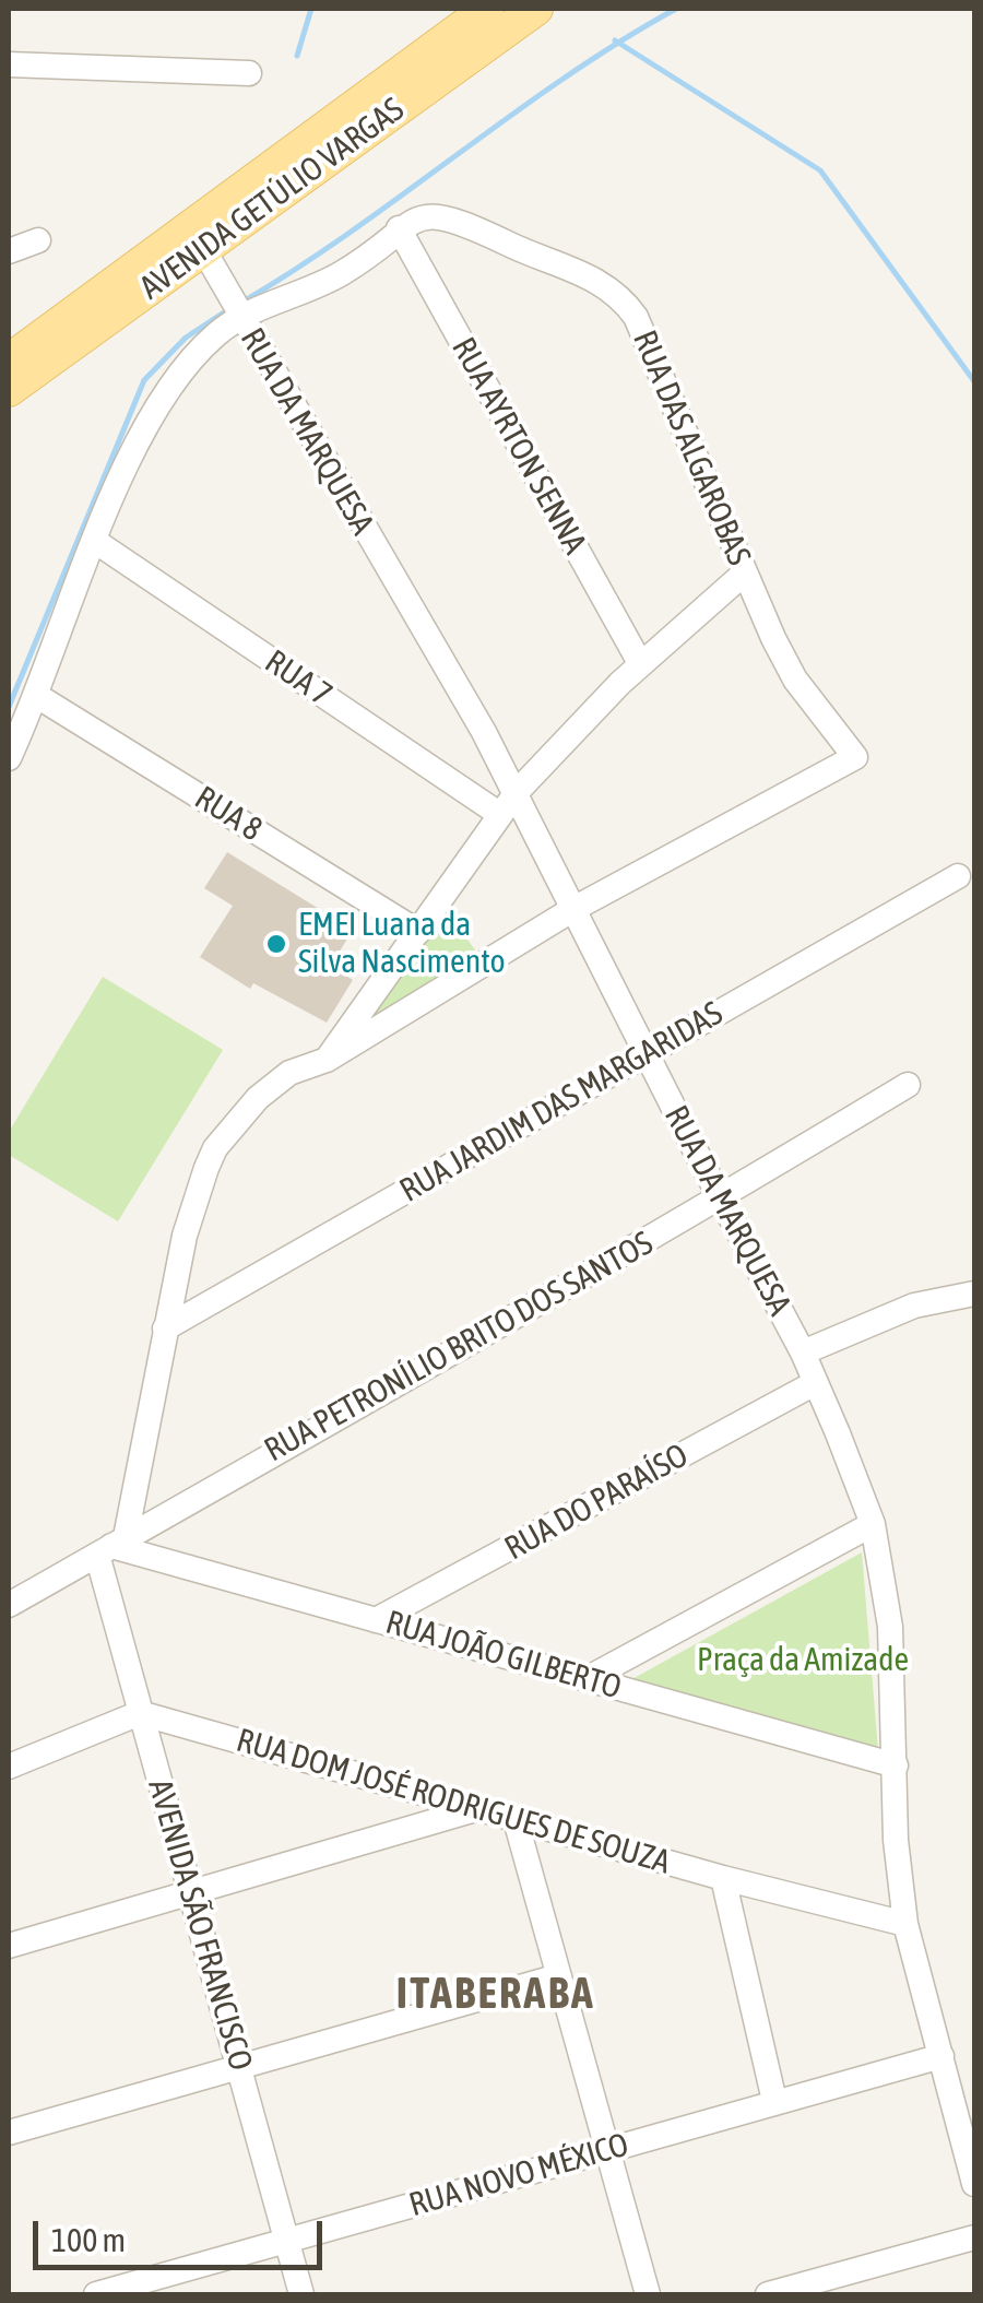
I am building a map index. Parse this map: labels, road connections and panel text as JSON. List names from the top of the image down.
{
  "streets": {
    "main road": ["AVENIDA GETÚLIO VARGAS"],
    "street": [
      "RUA DA MARQUESA",
      "RUA AYRTON SENNA",
      "RUA DAS ALGAROBAS",
      "RUA 7",
      "RUA 8",
      "RUA JARDIM DAS MARGARIDAS",
      "RUA PETRONÍLIO BRITO DOS SANTOS",
      "RUA DO PARAÍSO",
      "RUA JOÃO GILBERTO",
      "RUA DOM JOSÉ RODRIGUES DE SOUZA",
      "AVENIDA SÃO FRANCISCO",
      "RUA NOVO MÉXICO"
    ]
  },
  "crossings": [
    ["AVENIDA GETÚLIO VARGAS", "RUA DA MARQUESA"],
    ["RUA DA MARQUESA", "RUA DAS ALGAROBAS"],
    ["RUA DA MARQUESA", "RUA JARDIM DAS MARGARIDAS"],
    ["RUA DA MARQUESA", "RUA PETRONÍLIO BRITO DOS SANTOS"],
    ["RUA DA MARQUESA", "RUA DO PARAÍSO"],
    ["RUA DA MARQUESA", "RUA JOÃO GILBERTO"],
    ["RUA DA MARQUESA", "RUA DOM JOSÉ RODRIGUES DE SOUZA"],
    ["RUA DA MARQUESA", "RUA NOVO MÉXICO"],
    ["RUA AYRTON SENNA", "RUA DAS ALGAROBAS"],
    ["RUA PETRONÍLIO BRITO DOS SANTOS", "RUA JOÃO GILBERTO"],
    ["RUA PETRONÍLIO BRITO DOS SANTOS", "AVENIDA SÃO FRANCISCO"],
    ["RUA DO PARAÍSO", "RUA JOÃO GILBERTO"],
    ["RUA JOÃO GILBERTO", "AVENIDA SÃO FRANCISCO"],
    ["RUA DOM JOSÉ RODRIGUES DE SOUZA", "AVENIDA SÃO FRANCISCO"],
    ["AVENIDA SÃO FRANCISCO", "RUA NOVO MÉXICO"]
  ],
  "districts": ["ITABERABA"],
  "parks": ["Praça da Amizade"],
  "places": ["EMEI Luana da Silva Nascimento"],
  "scale_bar": "100 m"
}
